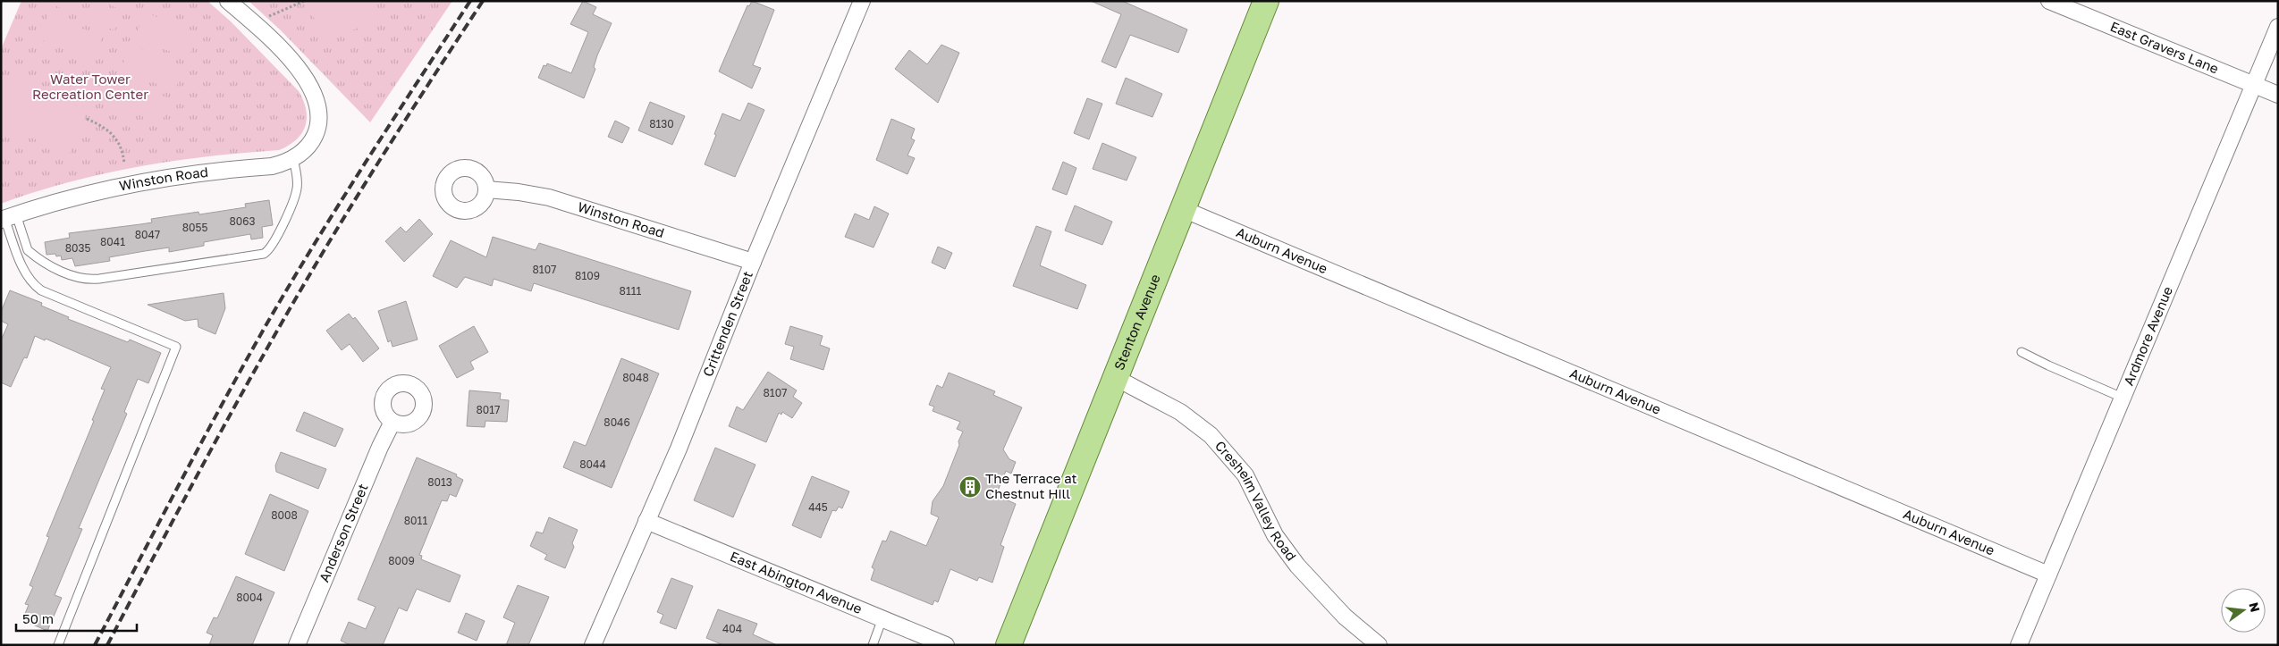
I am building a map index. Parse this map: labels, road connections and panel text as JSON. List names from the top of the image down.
{
  "streets": {
    "main road": ["Stenton Avenue"],
    "street": [
      "East Gravers Lane",
      "Winston Road",
      "Auburn Avenue",
      "Crittenden Street",
      "Ardmore Avenue",
      "Cresheim Valley Road",
      "Anderson Street",
      "East Abington Avenue"
    ]
  },
  "crossings": [
    ["East Gravers Lane", "Ardmore Avenue"],
    ["Winston Road", "Crittenden Street"],
    ["Auburn Avenue", "Stenton Avenue"],
    ["Auburn Avenue", "Ardmore Avenue"],
    ["Crittenden Street", "East Abington Avenue"],
    ["Stenton Avenue", "Cresheim Valley Road"]
  ],
  "parks": ["Water Tower Recreation Center"],
  "places": {
    "building": ["The Terrace at Chestnut Hill"]
  },
  "house_numbers": [
    "8130",
    "8063",
    "8055",
    "8047",
    "8041",
    "8035",
    "8107",
    "8109",
    "8111",
    "8048",
    "8107",
    "8017",
    "8046",
    "8044",
    "8013",
    "445",
    "8008",
    "8011",
    "8009",
    "8004",
    "404"
  ],
  "scale_bar": "50 m",
  "north": "right"
}
